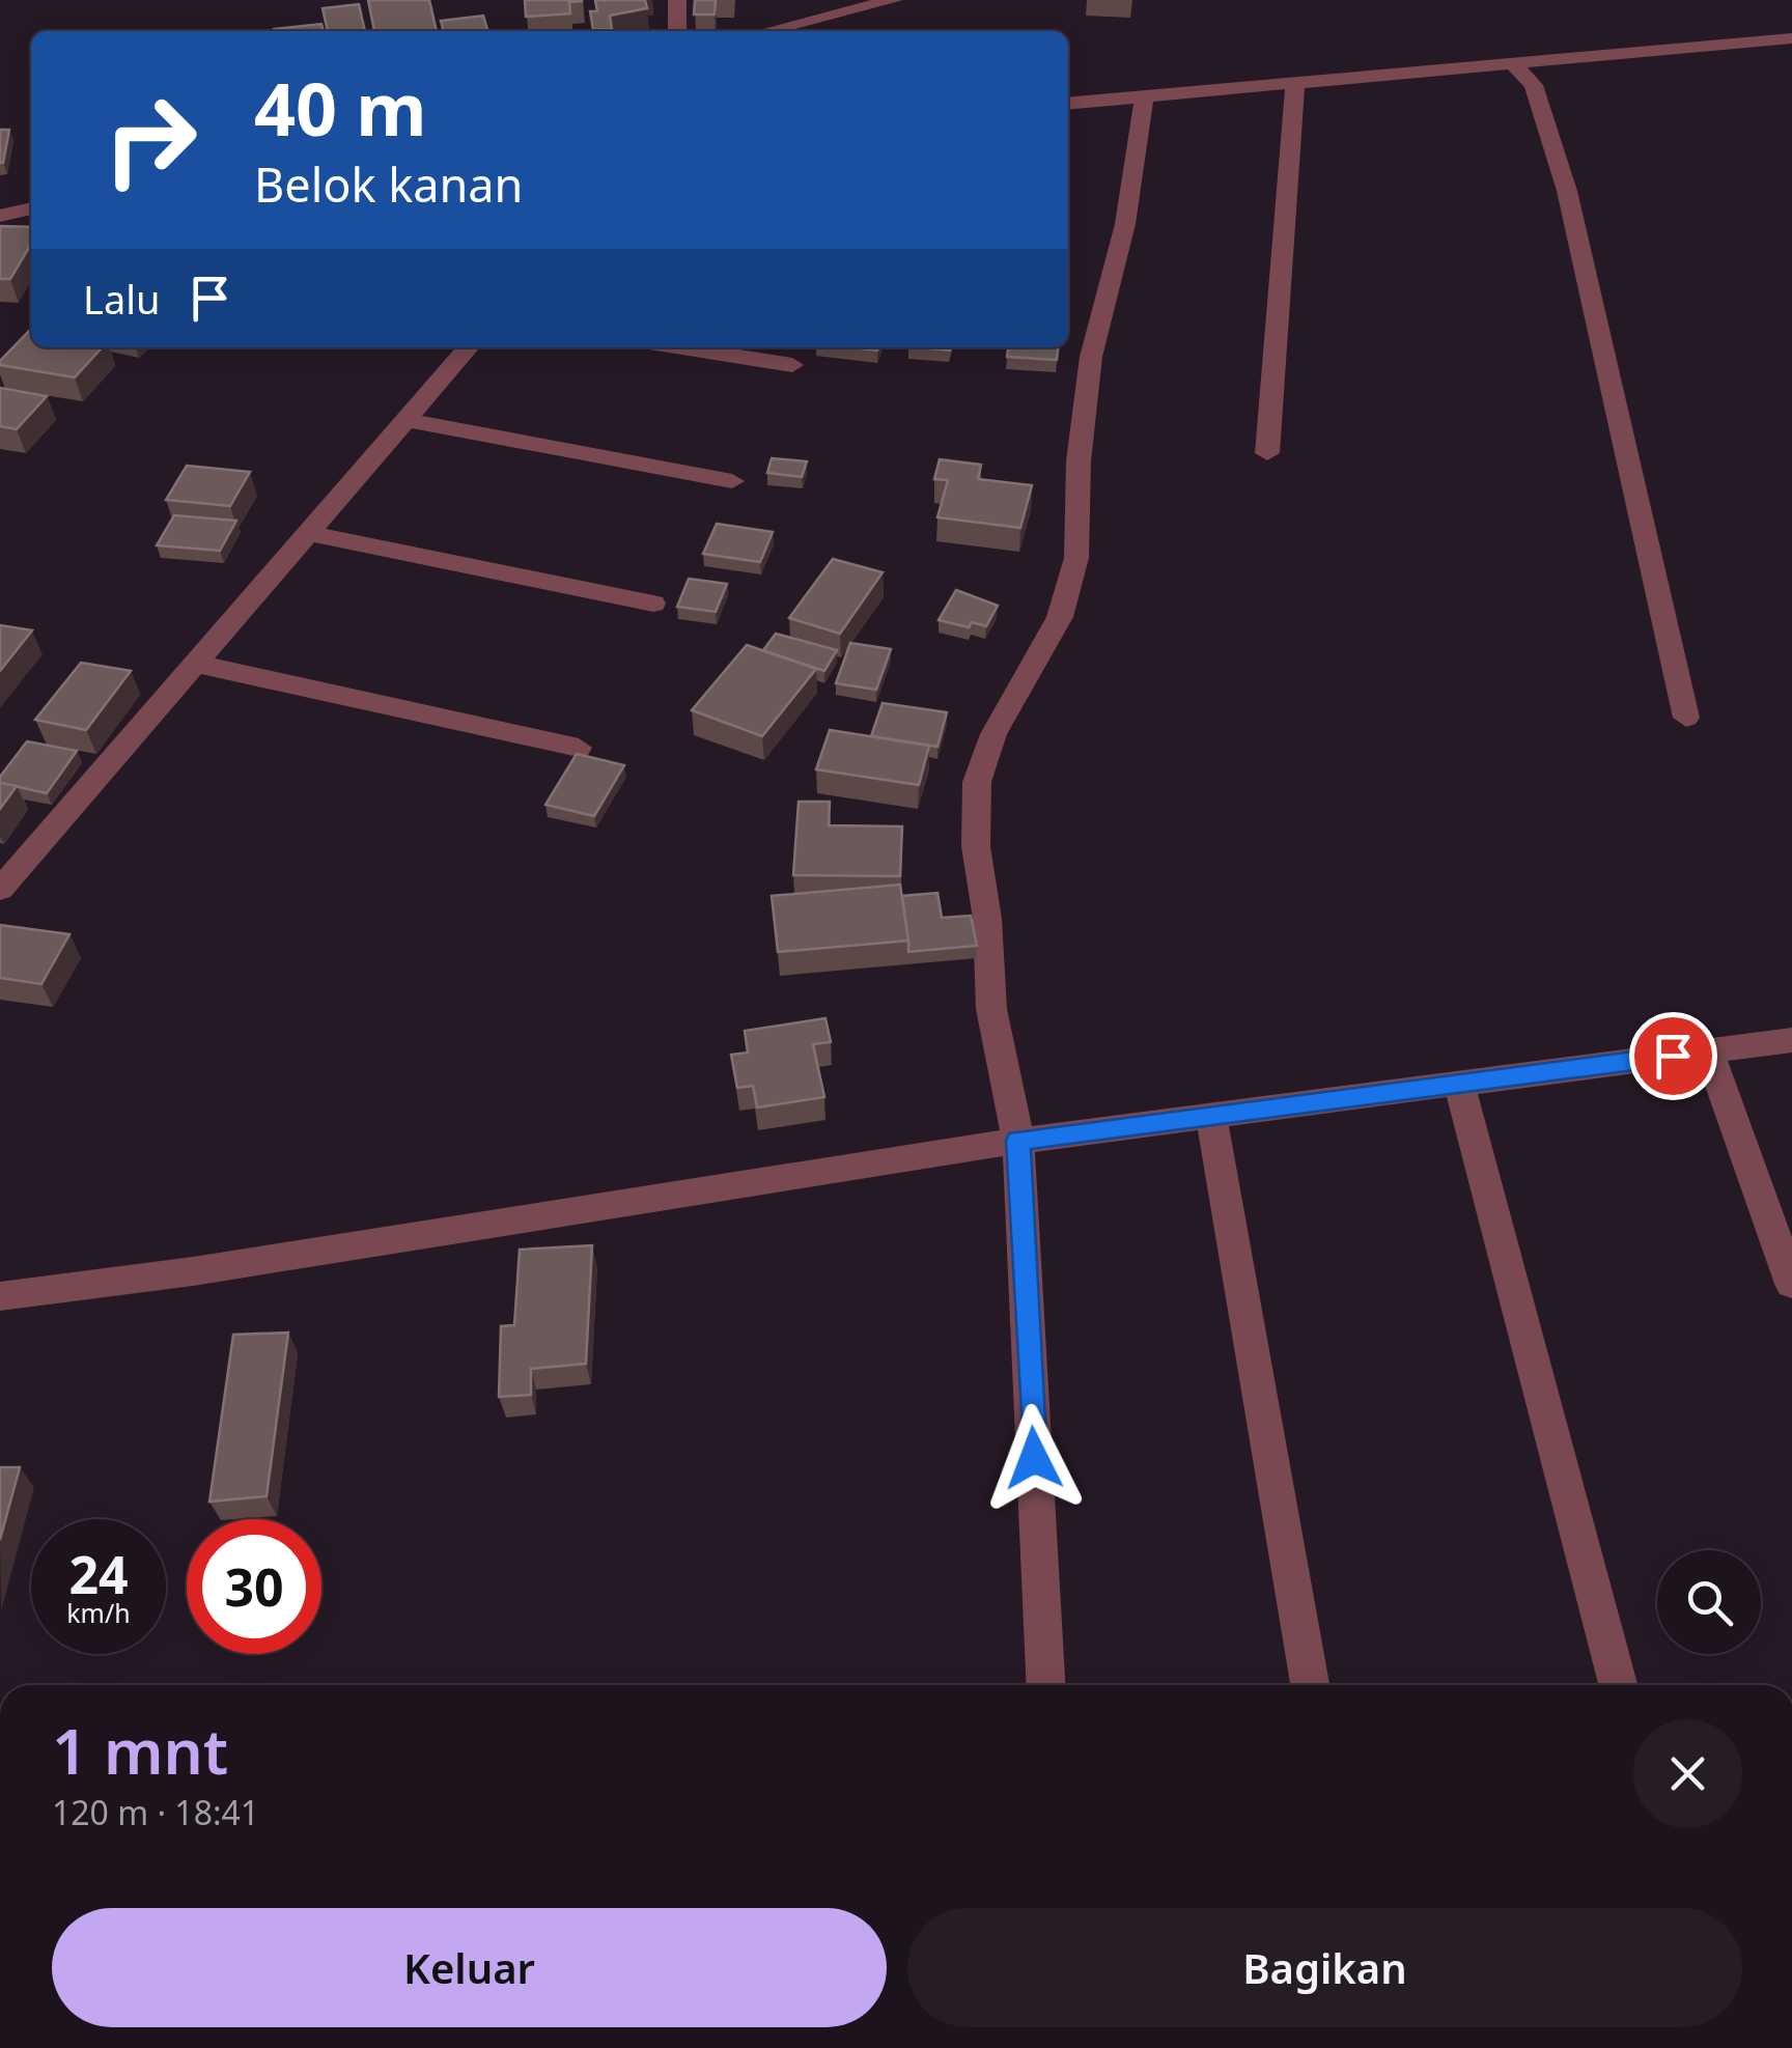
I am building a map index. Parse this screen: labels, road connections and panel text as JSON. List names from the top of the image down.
{
  "page": {
    "turn": ["40 m", "Belok kanan"],
    "then": "Lalu",
    "speed": "24 km/h",
    "limit": "30",
    "heading": ["1 mnt", "120 m · 18:41"],
    "buttons": ["Keluar", "Bagikan"]
  }
}
